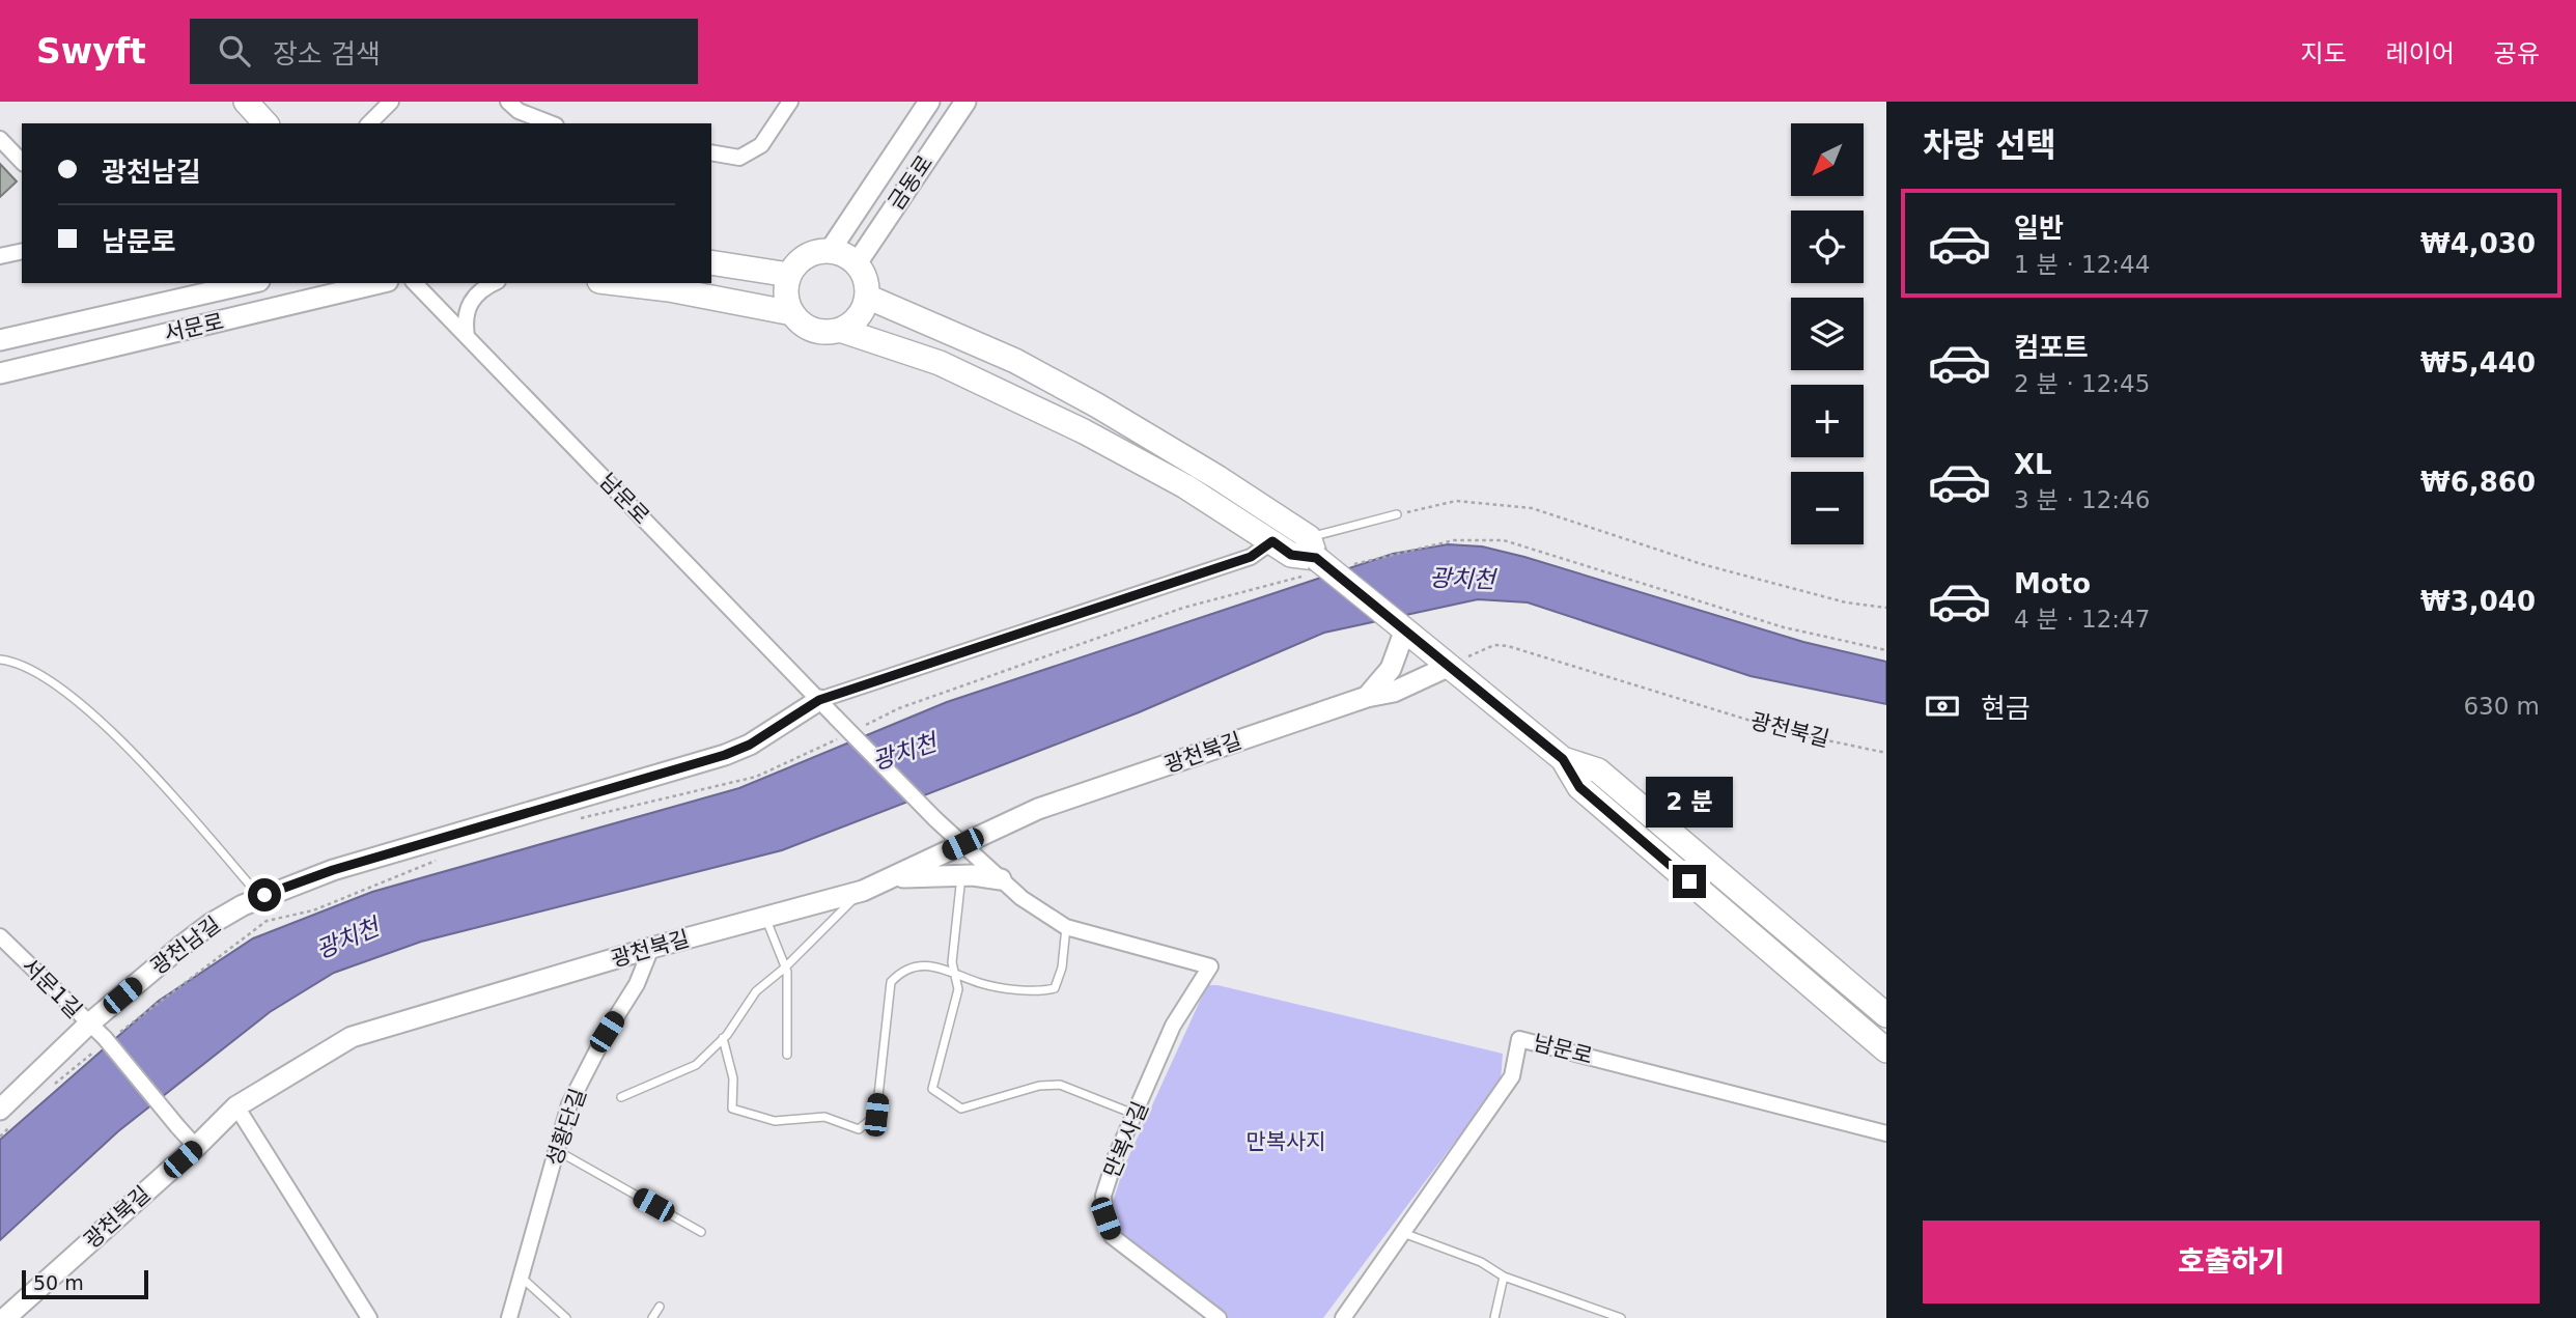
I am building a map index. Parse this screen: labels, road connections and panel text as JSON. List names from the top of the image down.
{
  "streets": {
    "street": [
      "금동로",
      "서문로",
      "남문로",
      "광천북길",
      "광천남길",
      "서문1길",
      "성황단길",
      "만복사길"
    ]
  },
  "crossings": [
    ["남문로", "광천북길"],
    ["남문로", "광천남길"],
    ["광천북길", "서문1길"],
    ["광천북길", "성황단길"],
    ["광천남길", "서문1길"]
  ],
  "water": ["광치천"],
  "parks": ["만복사지"],
  "scale_bar": "50 m",
  "north": "bottom left",
  "page": {
    "header": "Swyft",
    "search": "장소 검색",
    "nav": ["지도", "레이어", "공유"],
    "heading": "차량 선택",
    "map_buttons": ["+", "−"],
    "banner": ["광천남길", "남문로"],
    "list": [
      {
        "name": "일반",
        "note": "1 분 · 12:44",
        "value": "₩4,030"
      },
      {
        "name": "컴포트",
        "note": "2 분 · 12:45",
        "value": "₩5,440"
      },
      {
        "name": "XL",
        "note": "3 분 · 12:46",
        "value": "₩6,860"
      },
      {
        "name": "Moto",
        "note": "4 분 · 12:47",
        "value": "₩3,040"
      }
    ],
    "pay": ["현금", "630 m"],
    "bubble": "2 분",
    "buttons": "호출하기",
    "scale": "50 m"
  }
}
